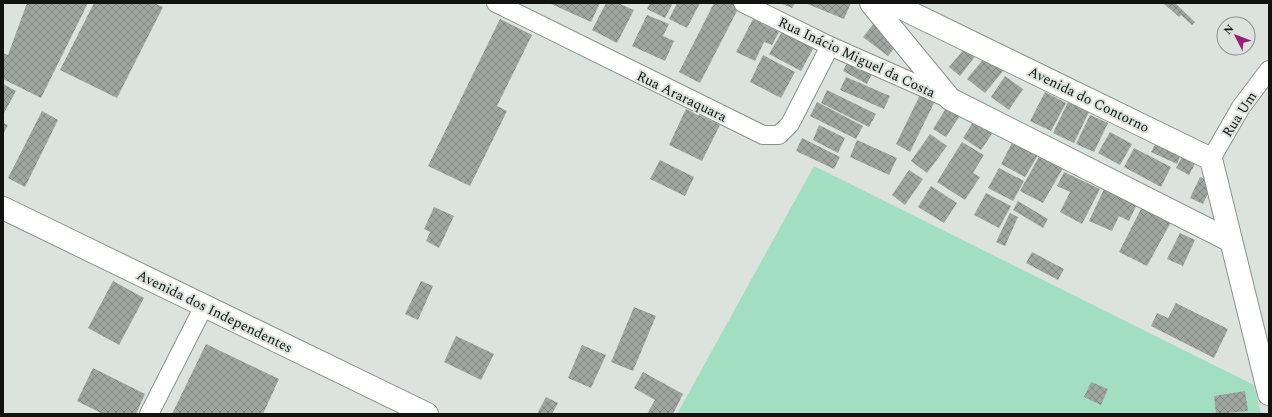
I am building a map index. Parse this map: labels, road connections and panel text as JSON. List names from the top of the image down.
{
  "streets": {
    "street": [
      "Rua Inácio Miguel da Costa",
      "Rua Araraquara",
      "Avenida do Contorno",
      "Rua Um",
      "Avenida dos Independentes"
    ]
  },
  "crossings": [
    ["Rua Inácio Miguel da Costa", "Rua Araraquara"],
    ["Avenida do Contorno", "Rua Um"]
  ],
  "north": "top left"
}
